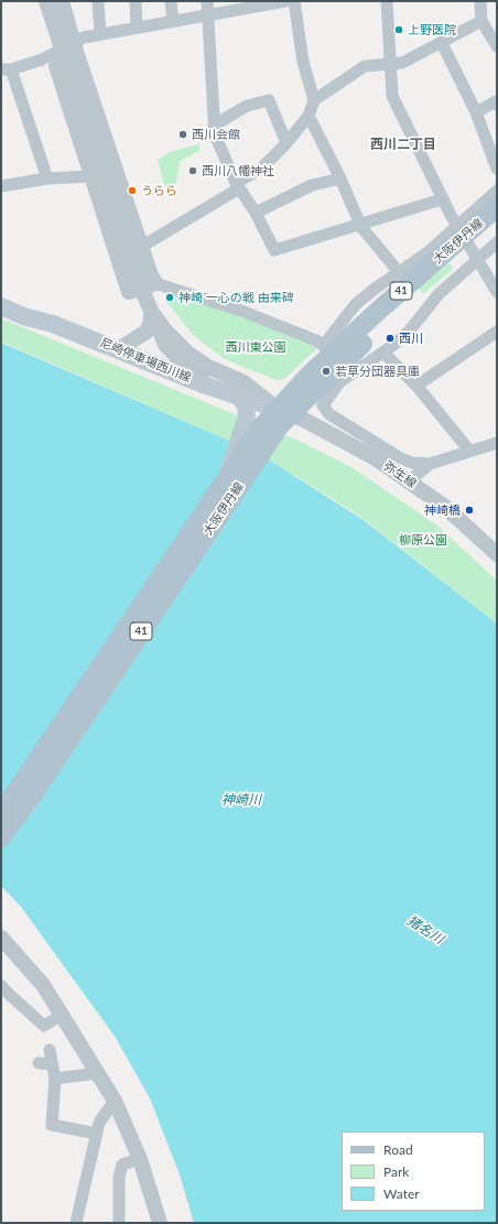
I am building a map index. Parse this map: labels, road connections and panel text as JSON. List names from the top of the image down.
{
  "streets": {
    "main road": ["大阪伊丹線", "41", "尼崎停車場西川線"],
    "street": ["弥生線"]
  },
  "crossings": [
    ["大阪伊丹線", "尼崎停車場西川線"],
    ["大阪伊丹線", "弥生線"],
    ["尼崎停車場西川線", "弥生線"]
  ],
  "districts": ["西川二丁目"],
  "water": ["神崎川", "猪名川"],
  "parks": ["西川東公園", "柳原公園"],
  "places": [
    "上野医院",
    "西川会館",
    "西川八幡神社",
    "うらら",
    "神崎 一心の戦 由来碑",
    "西川",
    "若草分団器具庫",
    "神崎橋"
  ],
  "legend": ["Road", "Park", "Water"]
}
